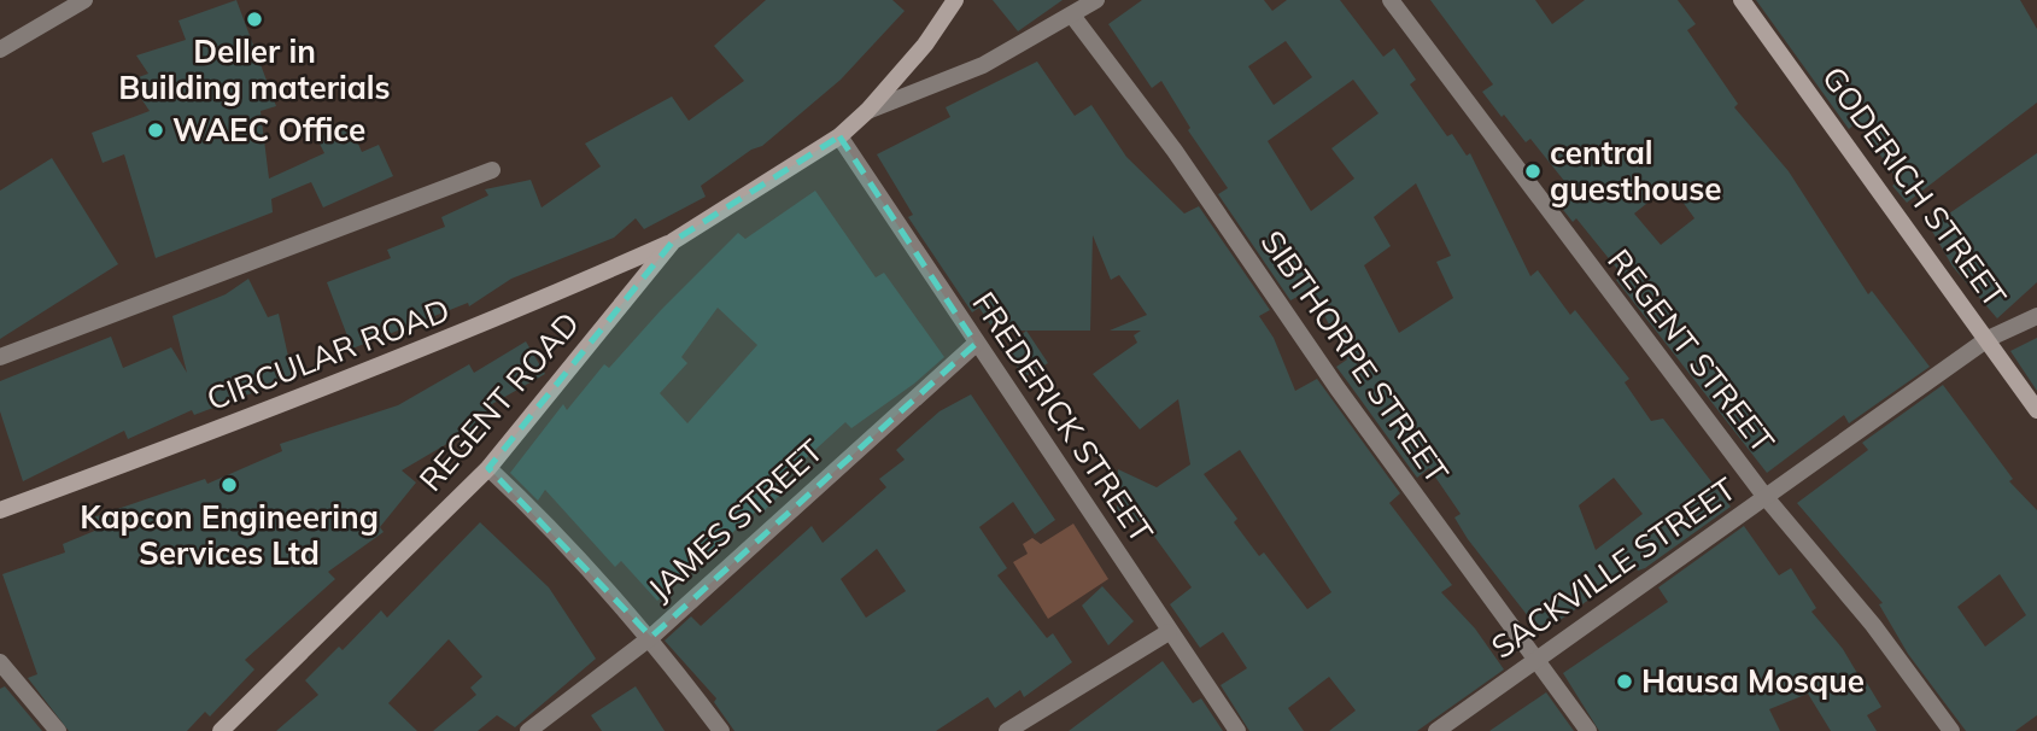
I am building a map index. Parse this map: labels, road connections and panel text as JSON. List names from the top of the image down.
{
  "streets": {
    "main road": ["GODERICH STREET", "CIRCULAR ROAD", "REGENT ROAD"],
    "street": [
      "REGENT STREET",
      "SIBTHORPE STREET",
      "FREDERICK STREET",
      "JAMES STREET",
      "SACKVILLE STREET"
    ]
  },
  "crossings": [
    ["GODERICH STREET", "SACKVILLE STREET"],
    ["REGENT STREET", "SACKVILLE STREET"],
    ["CIRCULAR ROAD", "REGENT ROAD"],
    ["SIBTHORPE STREET", "SACKVILLE STREET"],
    ["REGENT ROAD", "FREDERICK STREET"],
    ["FREDERICK STREET", "JAMES STREET"]
  ],
  "places": [
    "Deller in Building materials",
    "WAEC Office",
    "central guesthouse",
    "Kapcon Engineering Services Ltd",
    "Hausa Mosque"
  ]
}
